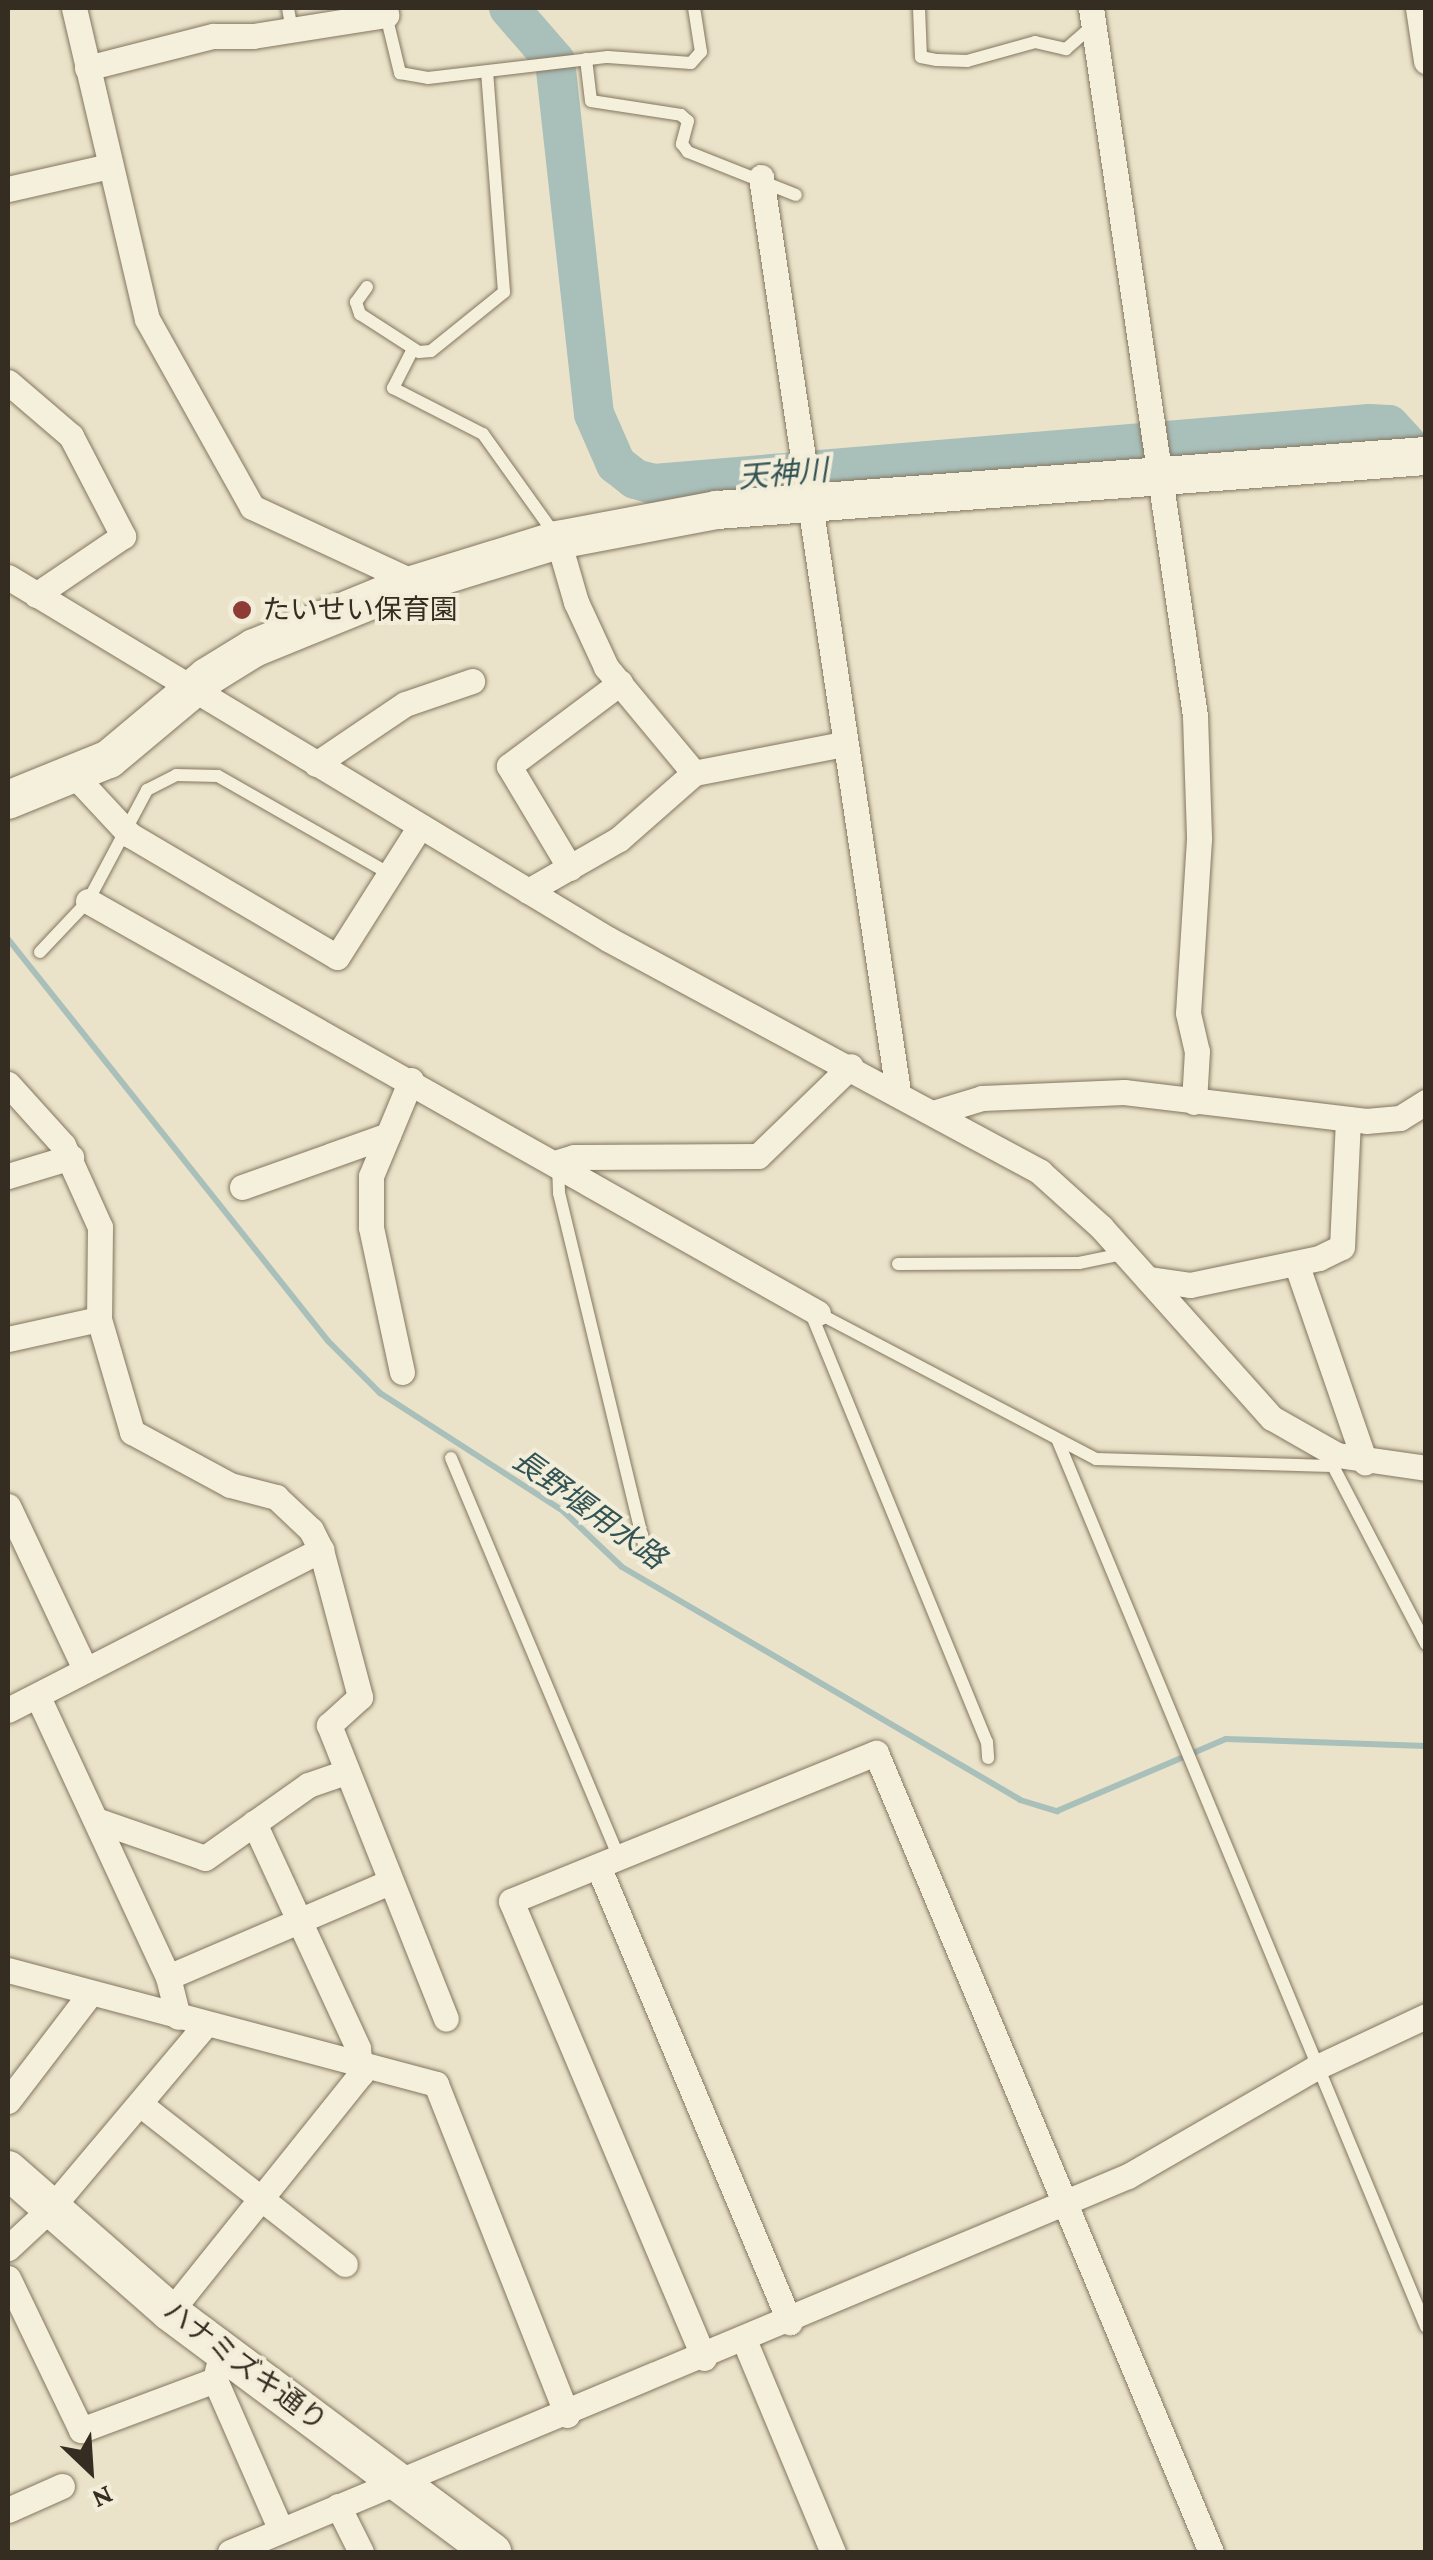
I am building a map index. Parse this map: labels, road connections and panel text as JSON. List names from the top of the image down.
{
  "streets": {
    "street": ["ハナミズキ通り"]
  },
  "water": ["天神川", "長野堰用水路"],
  "places": ["たいせい保育園"],
  "north": "bottom right"
}
